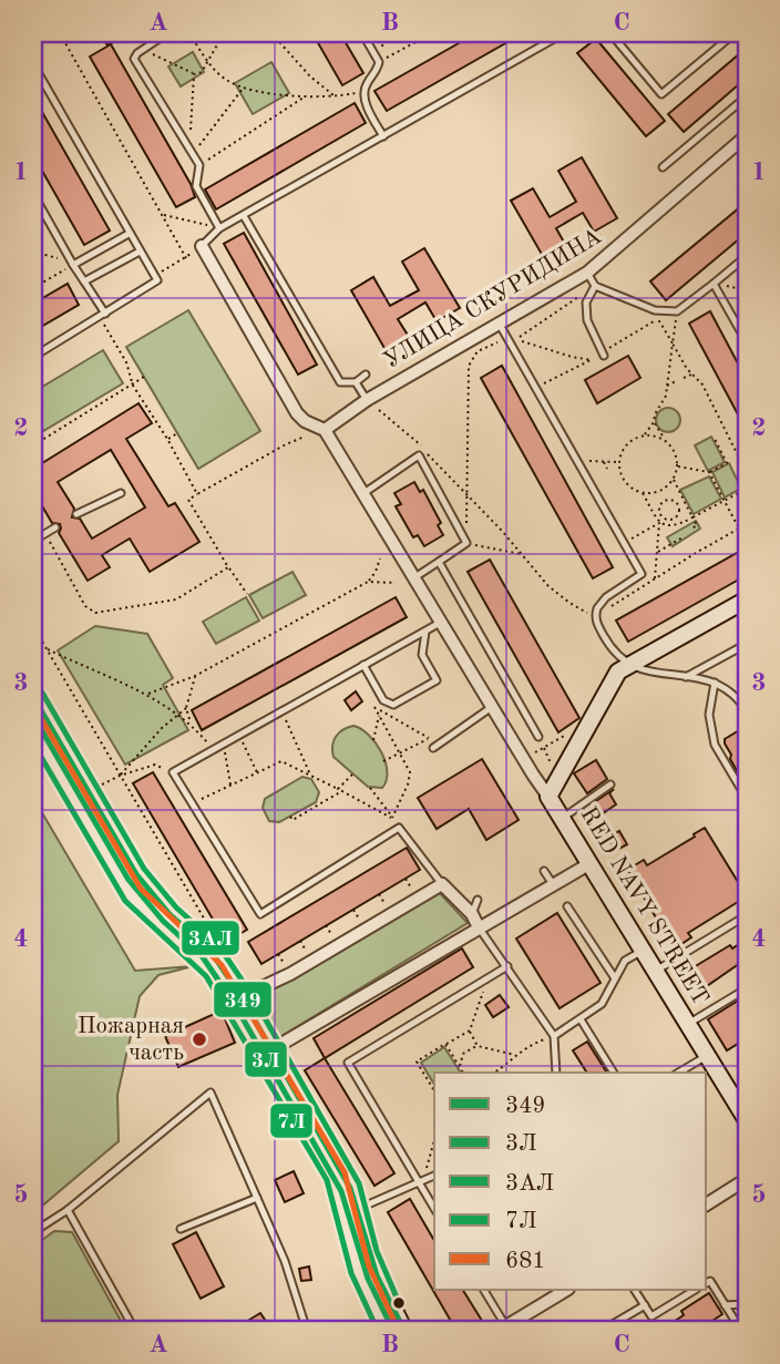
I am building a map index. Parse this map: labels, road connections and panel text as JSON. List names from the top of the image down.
{
  "streets": {
    "main road": ["RED NAVY STREET"],
    "street": ["УЛИЦА СКУРИДИНА"]
  },
  "places": ["Пожарная часть"],
  "lines": [
    "transit line 3АЛ",
    "transit line 349",
    "transit line 3Л",
    "transit line 681",
    "transit line 7Л"
  ],
  "legend": [
    "349",
    "3Л",
    "3АЛ",
    "7Л",
    "681"
  ],
  "grid": {
    "columns": ["A", "B", "C"],
    "rows": [
      "1",
      "2",
      "3",
      "4",
      "5"
    ]
  }
}
